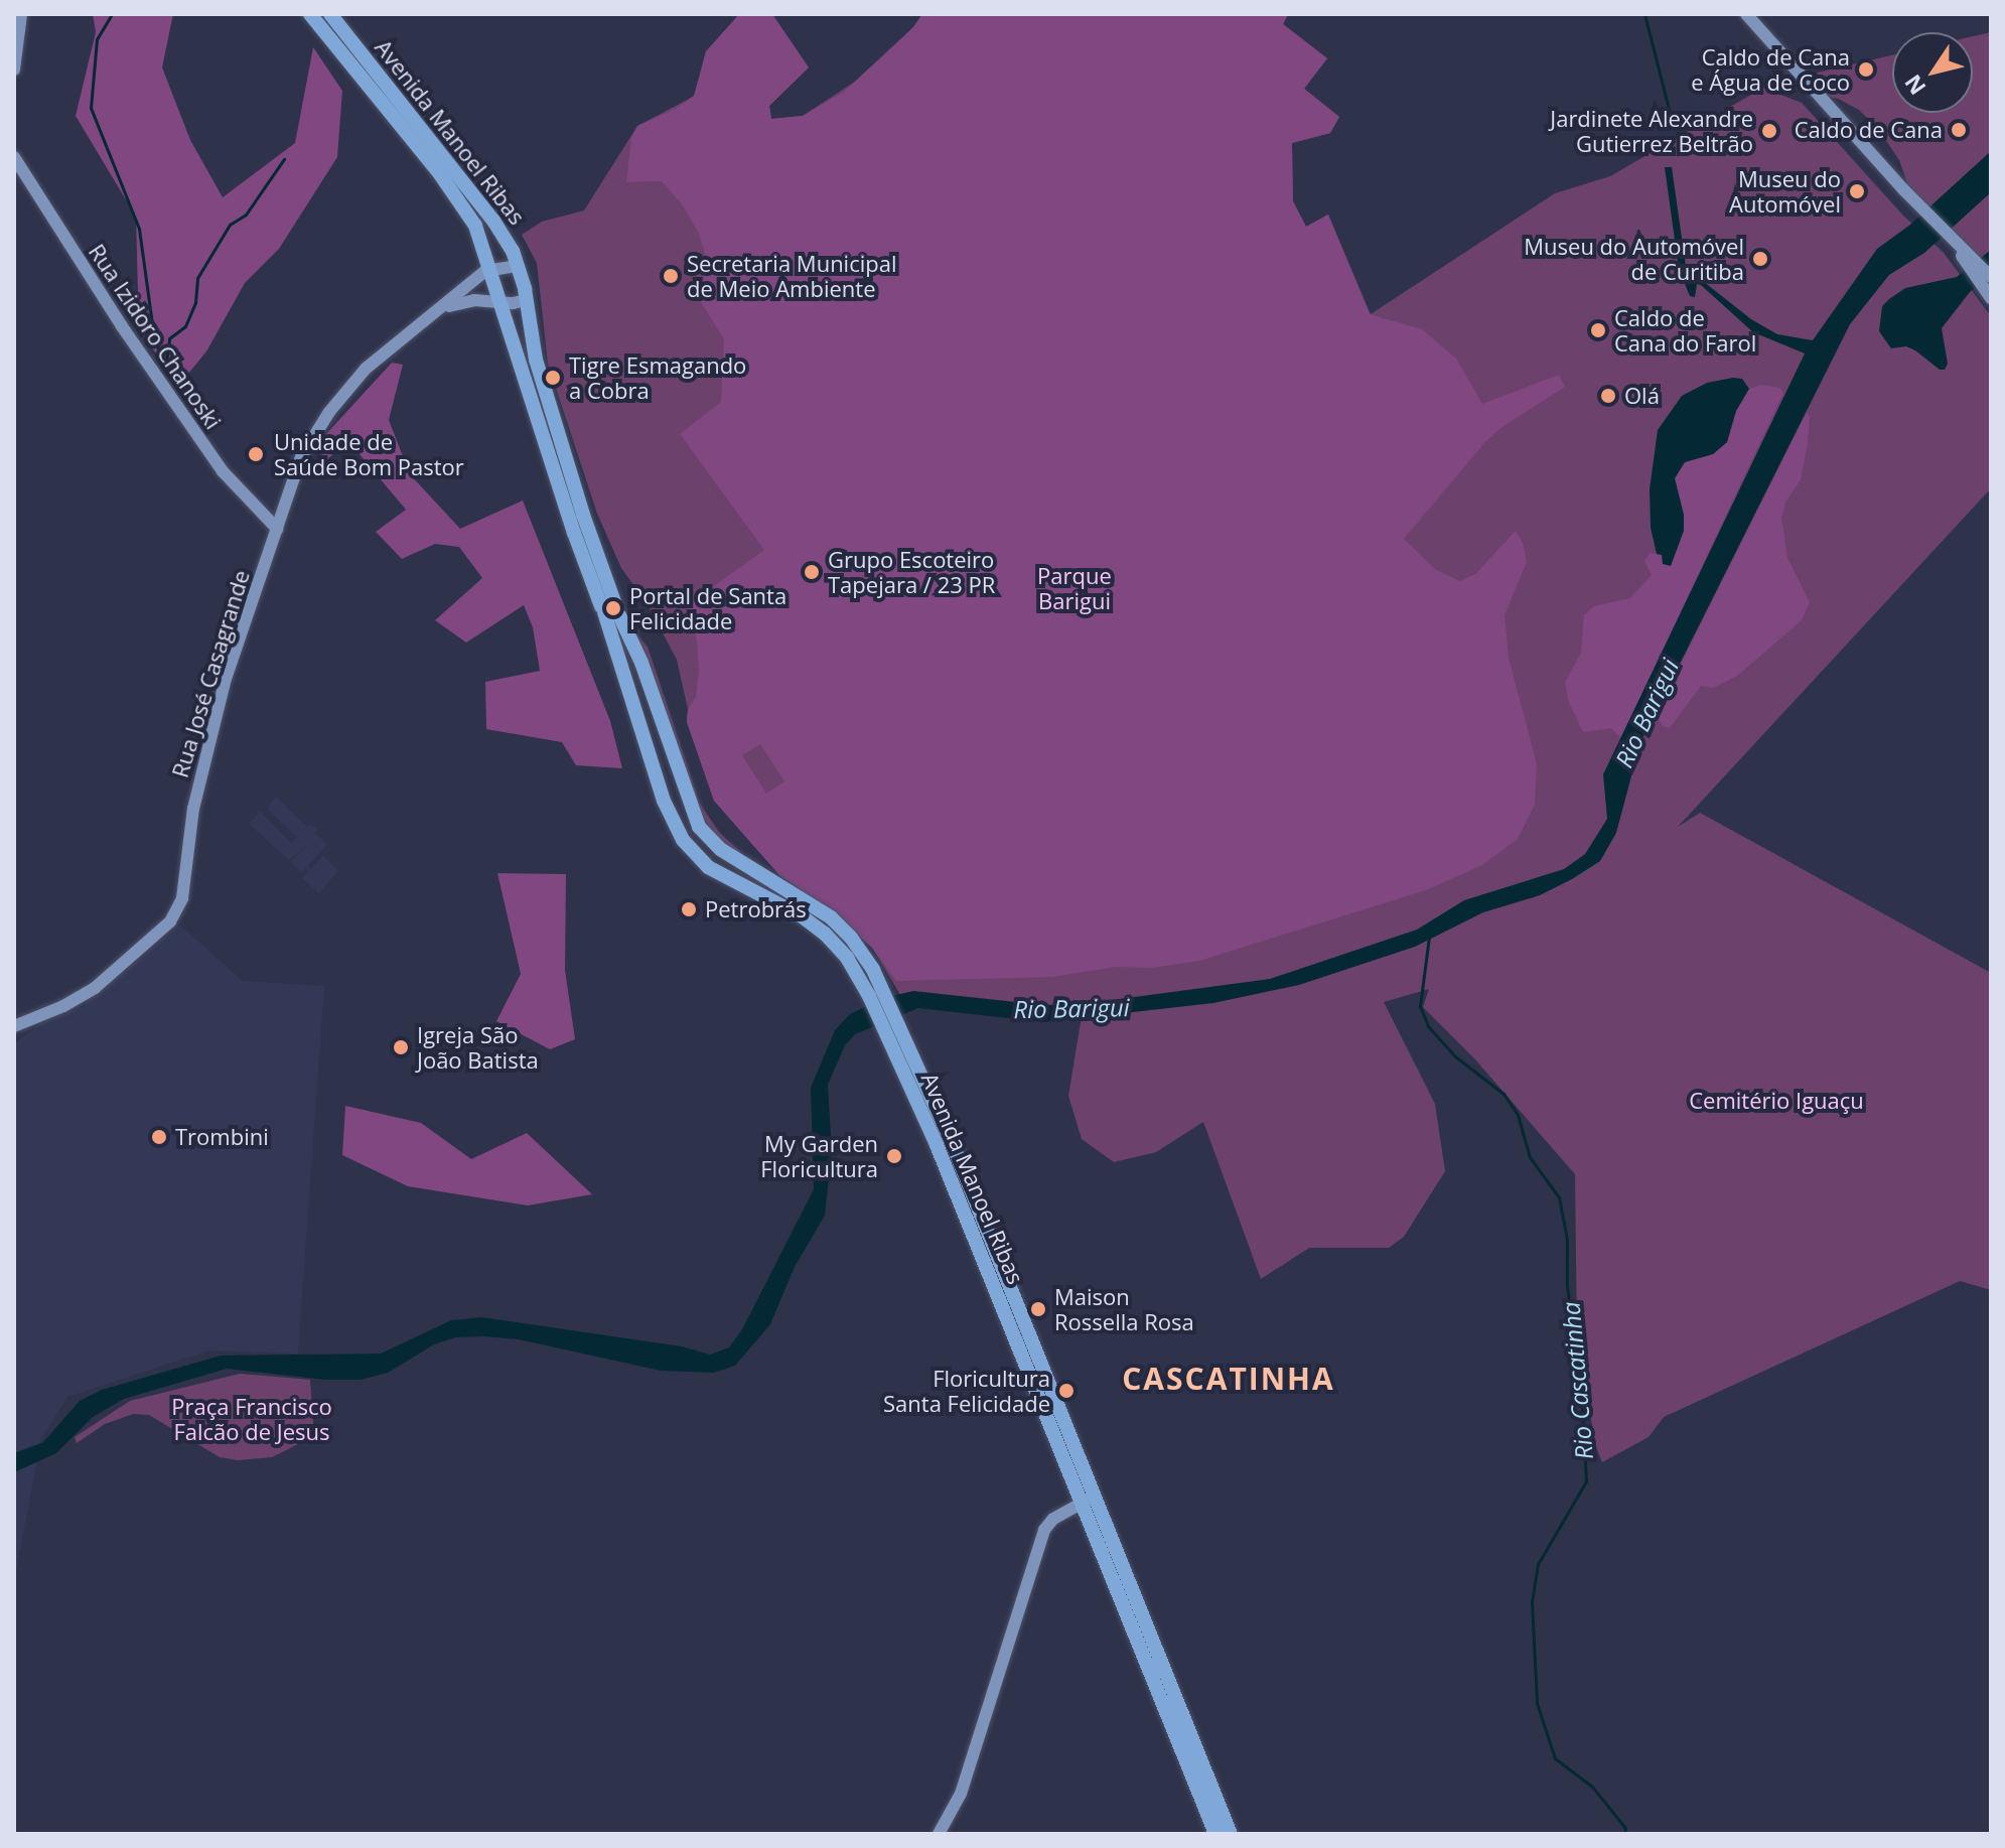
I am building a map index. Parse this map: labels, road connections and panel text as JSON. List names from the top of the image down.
{
  "streets": {
    "main road": ["Avenida Manoel Ribas"],
    "street": ["Rua Izidoro Chanoski", "Rua José Casagrande"]
  },
  "crossings": [
    ["Avenida Manoel Ribas", "Rua José Casagrande"],
    ["Rua Izidoro Chanoski", "Rua José Casagrande"]
  ],
  "districts": ["CASCATINHA"],
  "water": ["Rio Barigui", "Rio Cascatinha"],
  "parks": ["Parque Barigui", "Cemitério Iguaçu", "Praça Francisco Falcão de Jesus"],
  "places": [
    "Caldo de Cana e Água de Coco",
    "Caldo de Cana",
    "Jardinete Alexandre Gutierrez Beltrão",
    "Museu do Automóvel",
    "Museu do Automóvel de Curitiba",
    "Secretaria Municipal de Meio Ambiente",
    "Caldo de Cana do Farol",
    "Tigre Esmagando a Cobra",
    "Olá",
    "Unidade de Saúde Bom Pastor",
    "Grupo Escoteiro Tapejara / 23 PR",
    "Portal de Santa Felicidade",
    "Petrobrás",
    "Igreja São João Batista",
    "Trombini",
    "My Garden Floricultura",
    "Maison Rossella Rosa",
    "Floricultura Santa Felicidade"
  ],
  "north": "bottom left"
}
